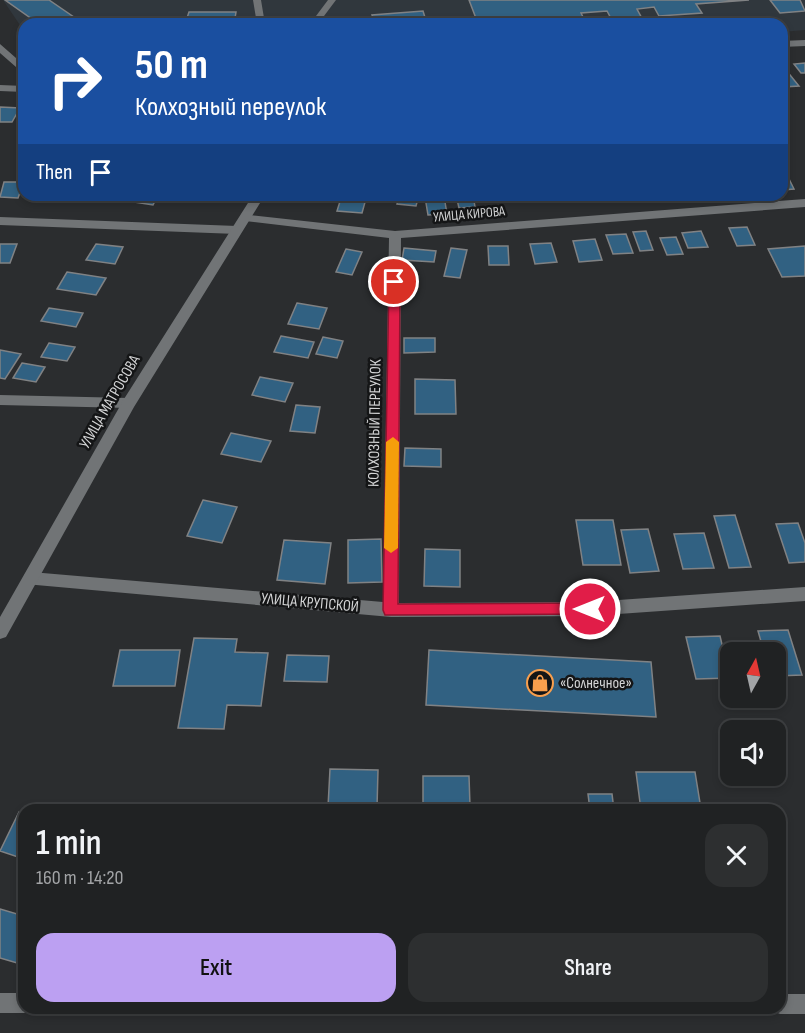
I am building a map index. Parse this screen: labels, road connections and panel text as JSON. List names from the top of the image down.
{
  "streets": {
    "street": [
      "УЛИЦА КИРОВА",
      "УЛИЦА МАТРОСОВА",
      "КОЛХОЗНЫЙ ПЕРЕУЛОК",
      "УЛИЦА КРУПСКОЙ"
    ]
  },
  "crossings": [
    ["УЛИЦА КИРОВА", "УЛИЦА МАТРОСОВА"],
    ["УЛИЦА КИРОВА", "КОЛХОЗНЫЙ ПЕРЕУЛОК"],
    ["УЛИЦА МАТРОСОВА", "УЛИЦА КРУПСКОЙ"],
    ["КОЛХОЗНЫЙ ПЕРЕУЛОК", "УЛИЦА КРУПСКОЙ"]
  ],
  "places": {
    "shop": ["«Солнечное»"]
  },
  "north": "top",
  "page": {
    "turn": ["50 m", "Колхозный переулок"],
    "then": "Then",
    "heading": ["1 min", "160 m · 14:20"],
    "buttons": ["Exit", "Share"]
  }
}
